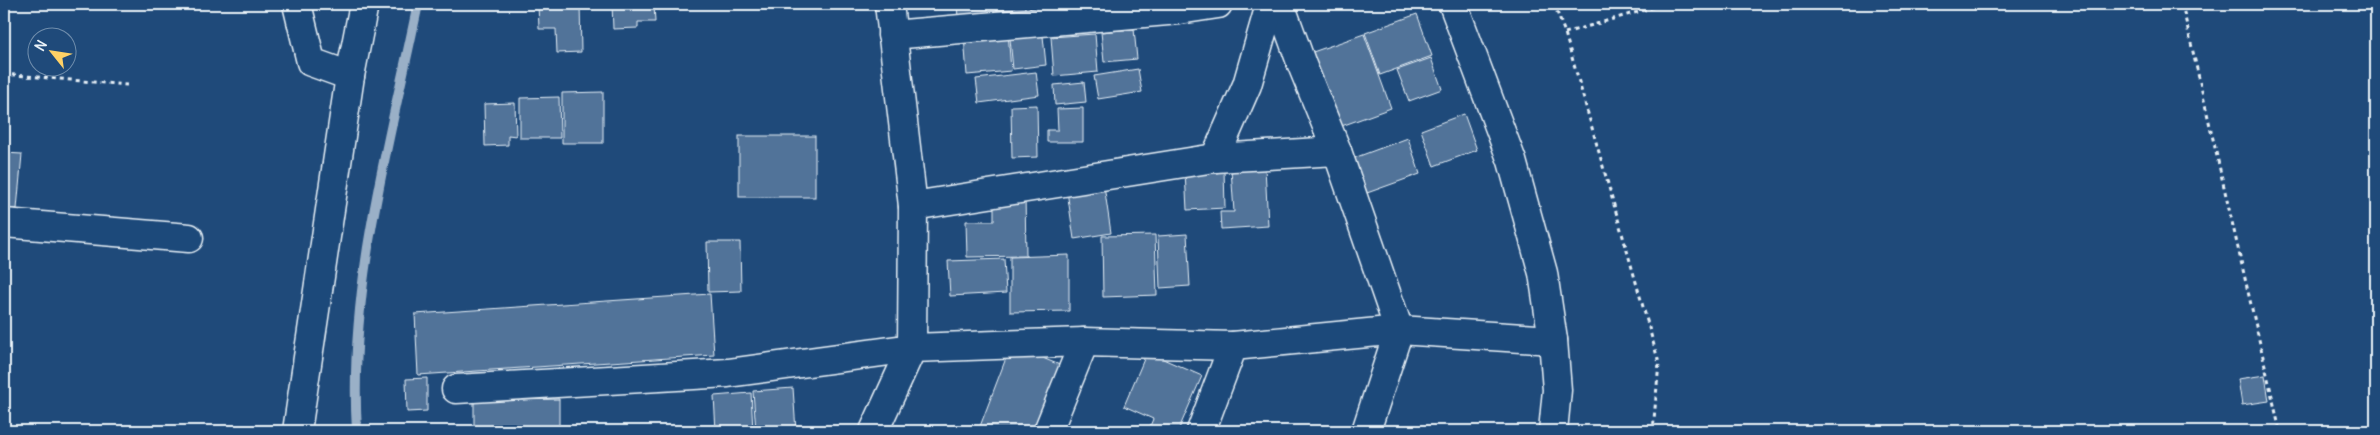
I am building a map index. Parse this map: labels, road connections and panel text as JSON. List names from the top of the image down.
{
  "north": "top left"
}
